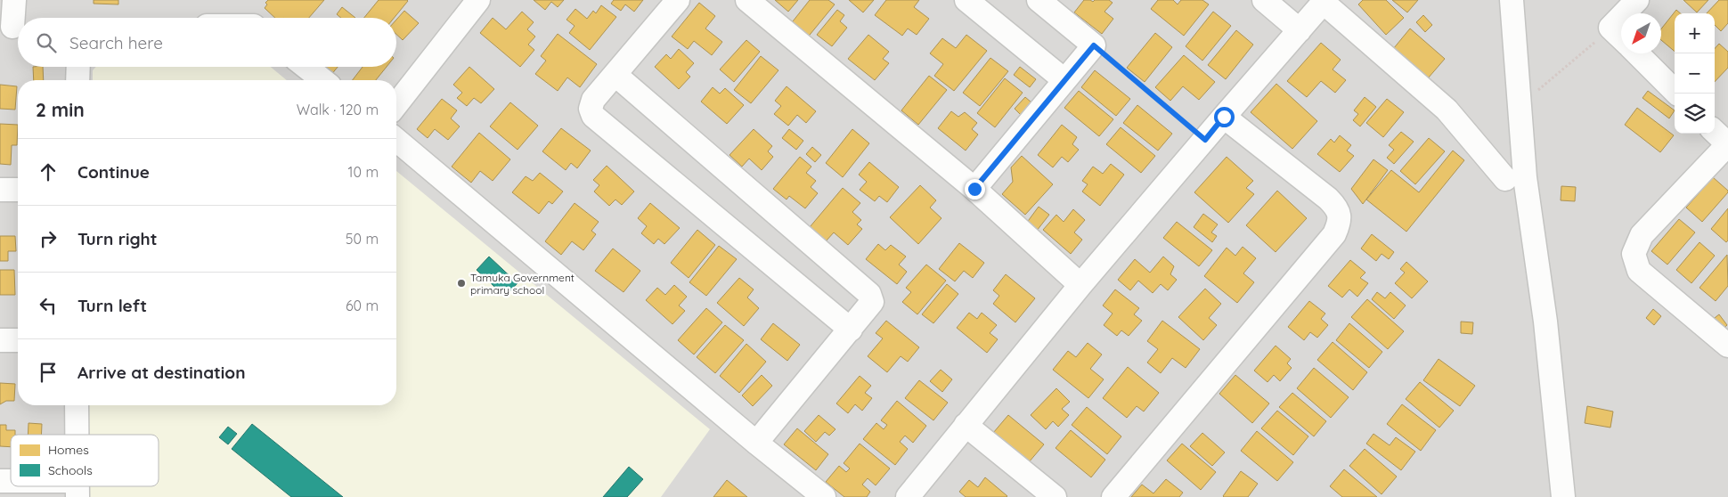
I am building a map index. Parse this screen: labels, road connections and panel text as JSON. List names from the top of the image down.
{
  "places": ["Tamuka Government primary school"],
  "legend": ["Homes", "Schools"],
  "north": "bottom left",
  "page": {
    "map_buttons": ["+", "−"],
    "search": "Search here",
    "heading": ["2 min", "Walk · 120 m"],
    "list": [
      ["Continue", "10 m"],
      ["Turn right", "50 m"],
      ["Turn left", "60 m"],
      "Arrive at destination"
    ]
  }
}
